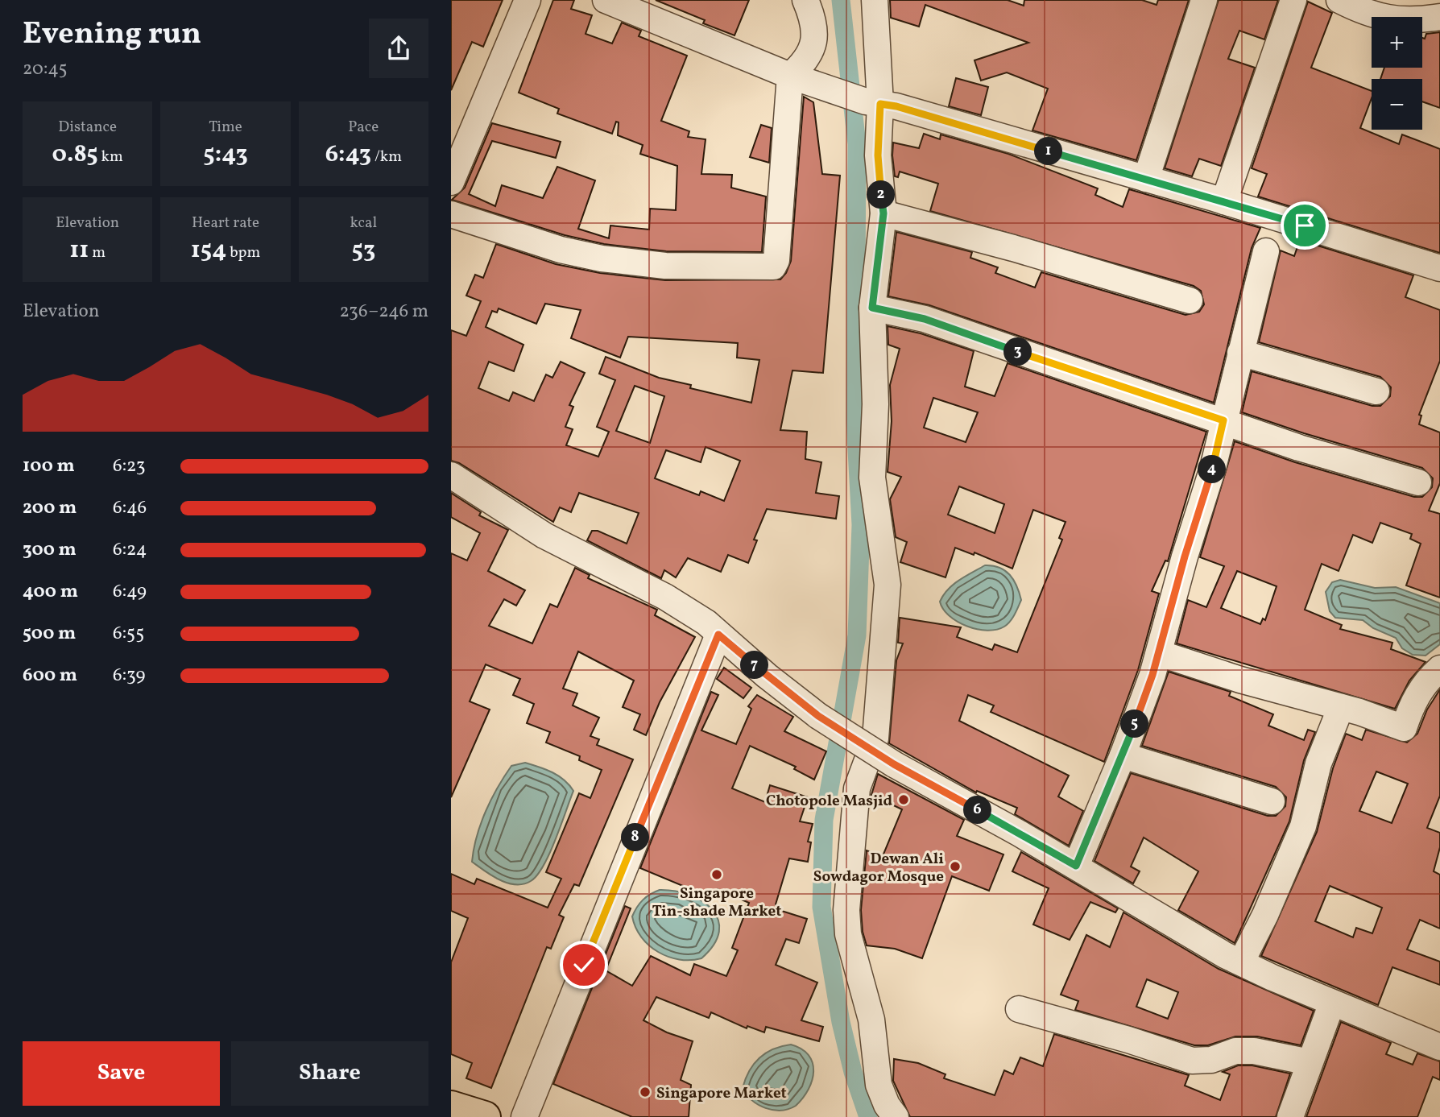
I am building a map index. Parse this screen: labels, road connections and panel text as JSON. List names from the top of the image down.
{
  "places": [
    "Chotopole Masjid",
    "Dewan Ali Sowdagor Mosque",
    "Singapore Tin-shade Market",
    "Singapore Market"
  ],
  "page": {
    "heading": ["Evening run", "20:45"],
    "map_buttons": ["+", "−"],
    "stats": [
      ["Distance", "0.85 km"],
      ["Time", "5:43"],
      ["Pace", "6:43 /km"],
      ["Elevation", "11 m"],
      ["Heart rate", "154 bpm"],
      ["kcal", "53"]
    ],
    "pins": [
      "1",
      "2",
      "3",
      "4",
      "7",
      "5",
      "6",
      "8"
    ],
    "chart": ["Elevation", "236–246 m"],
    "list": [
      {
        "name": "100 m",
        "note": "6:23"
      },
      {
        "name": "200 m",
        "note": "6:46"
      },
      {
        "name": "300 m",
        "note": "6:24"
      },
      {
        "name": "400 m",
        "note": "6:49"
      },
      {
        "name": "500 m",
        "note": "6:55"
      },
      {
        "name": "600 m",
        "note": "6:39"
      }
    ],
    "buttons": ["Save", "Share"]
  }
}
